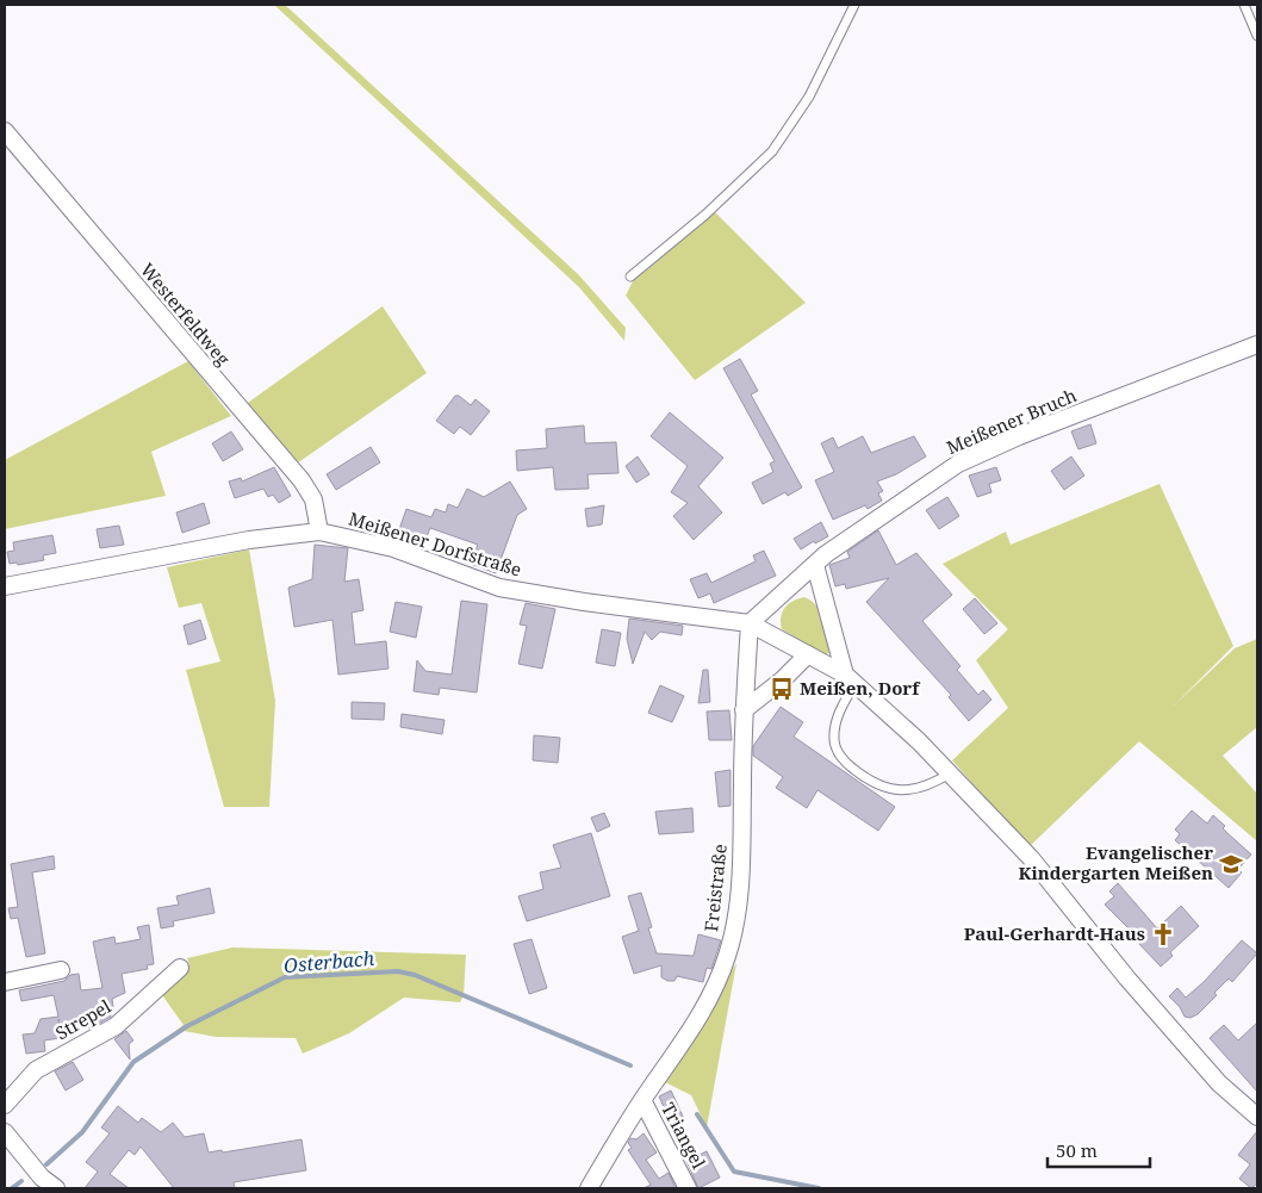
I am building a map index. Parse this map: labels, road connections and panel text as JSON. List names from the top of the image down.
{
  "streets": {
    "street": [
      "Westerfeldweg",
      "Meißener Bruch",
      "Meißener Dorfstraße",
      "Freistraße",
      "Strepel",
      "Triangel"
    ]
  },
  "crossings": [
    ["Westerfeldweg", "Meißener Dorfstraße"],
    ["Meißener Bruch", "Meißener Dorfstraße"],
    ["Meißener Bruch", "Freistraße"],
    ["Meißener Dorfstraße", "Freistraße"],
    ["Freistraße", "Triangel"]
  ],
  "water": ["Osterbach"],
  "places": {
    "bus stop": ["Meißen, Dorf"],
    "school or university": ["Evangelischer Kindergarten Meißen"],
    "church": ["Paul-Gerhardt-Haus"]
  },
  "scale_bar": "50 m"
}
